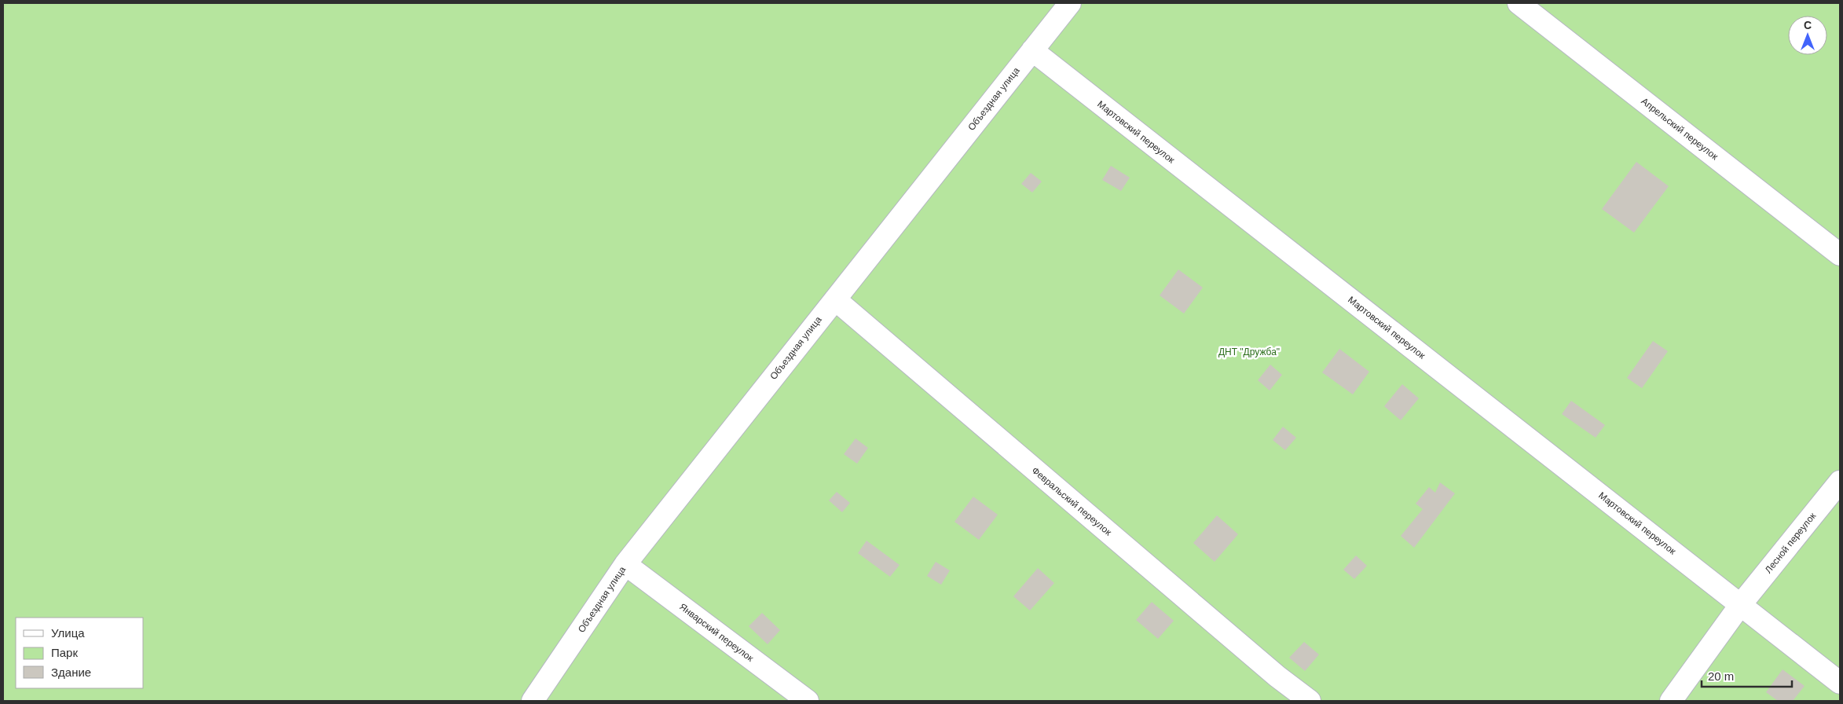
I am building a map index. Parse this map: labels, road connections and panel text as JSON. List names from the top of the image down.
{
  "streets": {
    "street": [
      "Объездная улица",
      "Апрельский переулок",
      "Мартовский переулок",
      "Февральский переулок",
      "Лесной переулок",
      "Январский переулок"
    ]
  },
  "crossings": [
    ["Объездная улица", "Мартовский переулок"],
    ["Объездная улица", "Февральский переулок"],
    ["Объездная улица", "Январский переулок"],
    ["Мартовский переулок", "Лесной переулок"]
  ],
  "parks": ["ДНТ \"Дружба\""],
  "legend": ["Улица", "Парк", "Здание"],
  "scale_bar": "20 m",
  "north": "top"
}
